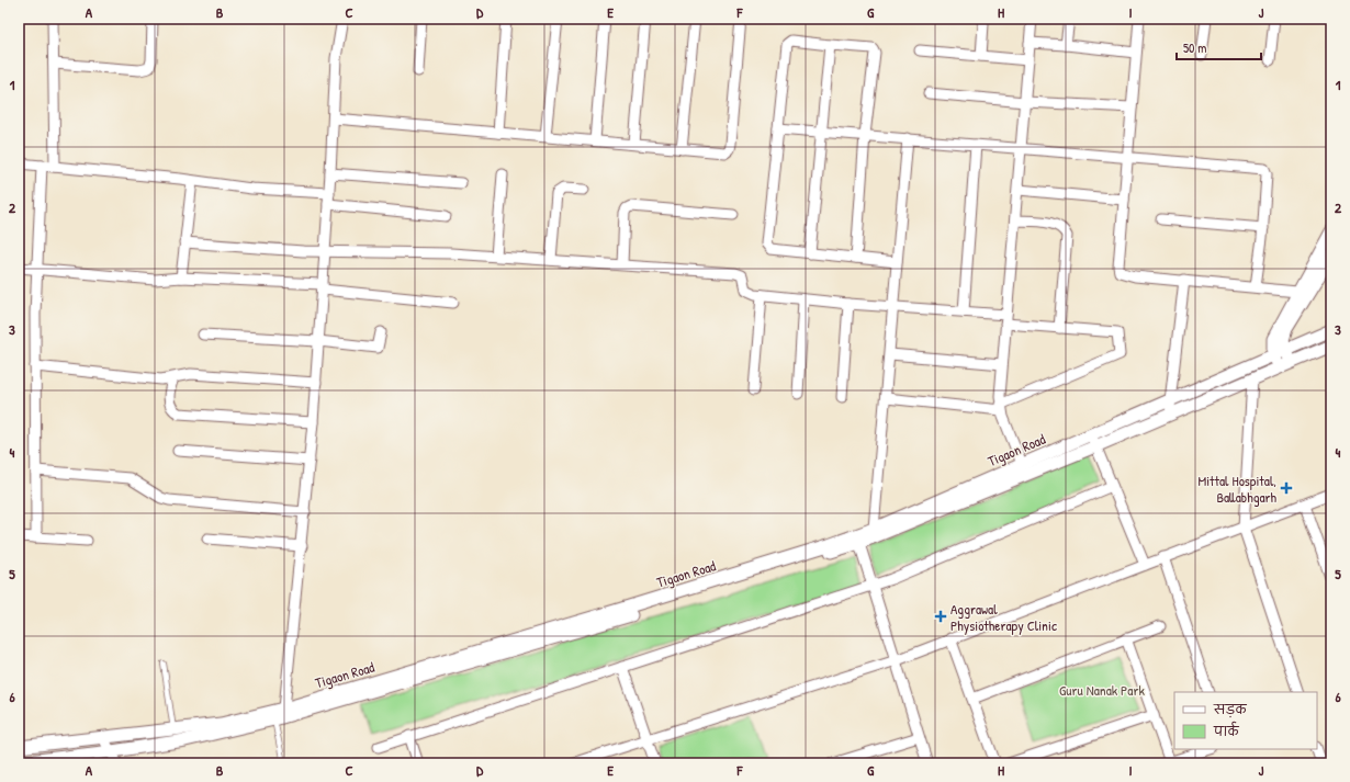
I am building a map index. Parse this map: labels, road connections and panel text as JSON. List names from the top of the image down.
{
  "streets": {
    "street": ["Tigaon Road"]
  },
  "parks": ["Guru Nanak Park"],
  "places": {
    "health": ["Mittal Hospital, Ballabhgarh", "Aggrawal Physiotherapy Clinic"]
  },
  "legend": ["सड़क", "पार्क"],
  "scale_bar": "50 m",
  "grid": {
    "columns": [
      "A",
      "B",
      "C",
      "D",
      "E",
      "F",
      "G",
      "H",
      "I",
      "J"
    ],
    "rows": [
      "1",
      "2",
      "3",
      "4",
      "5",
      "6"
    ]
  }
}
